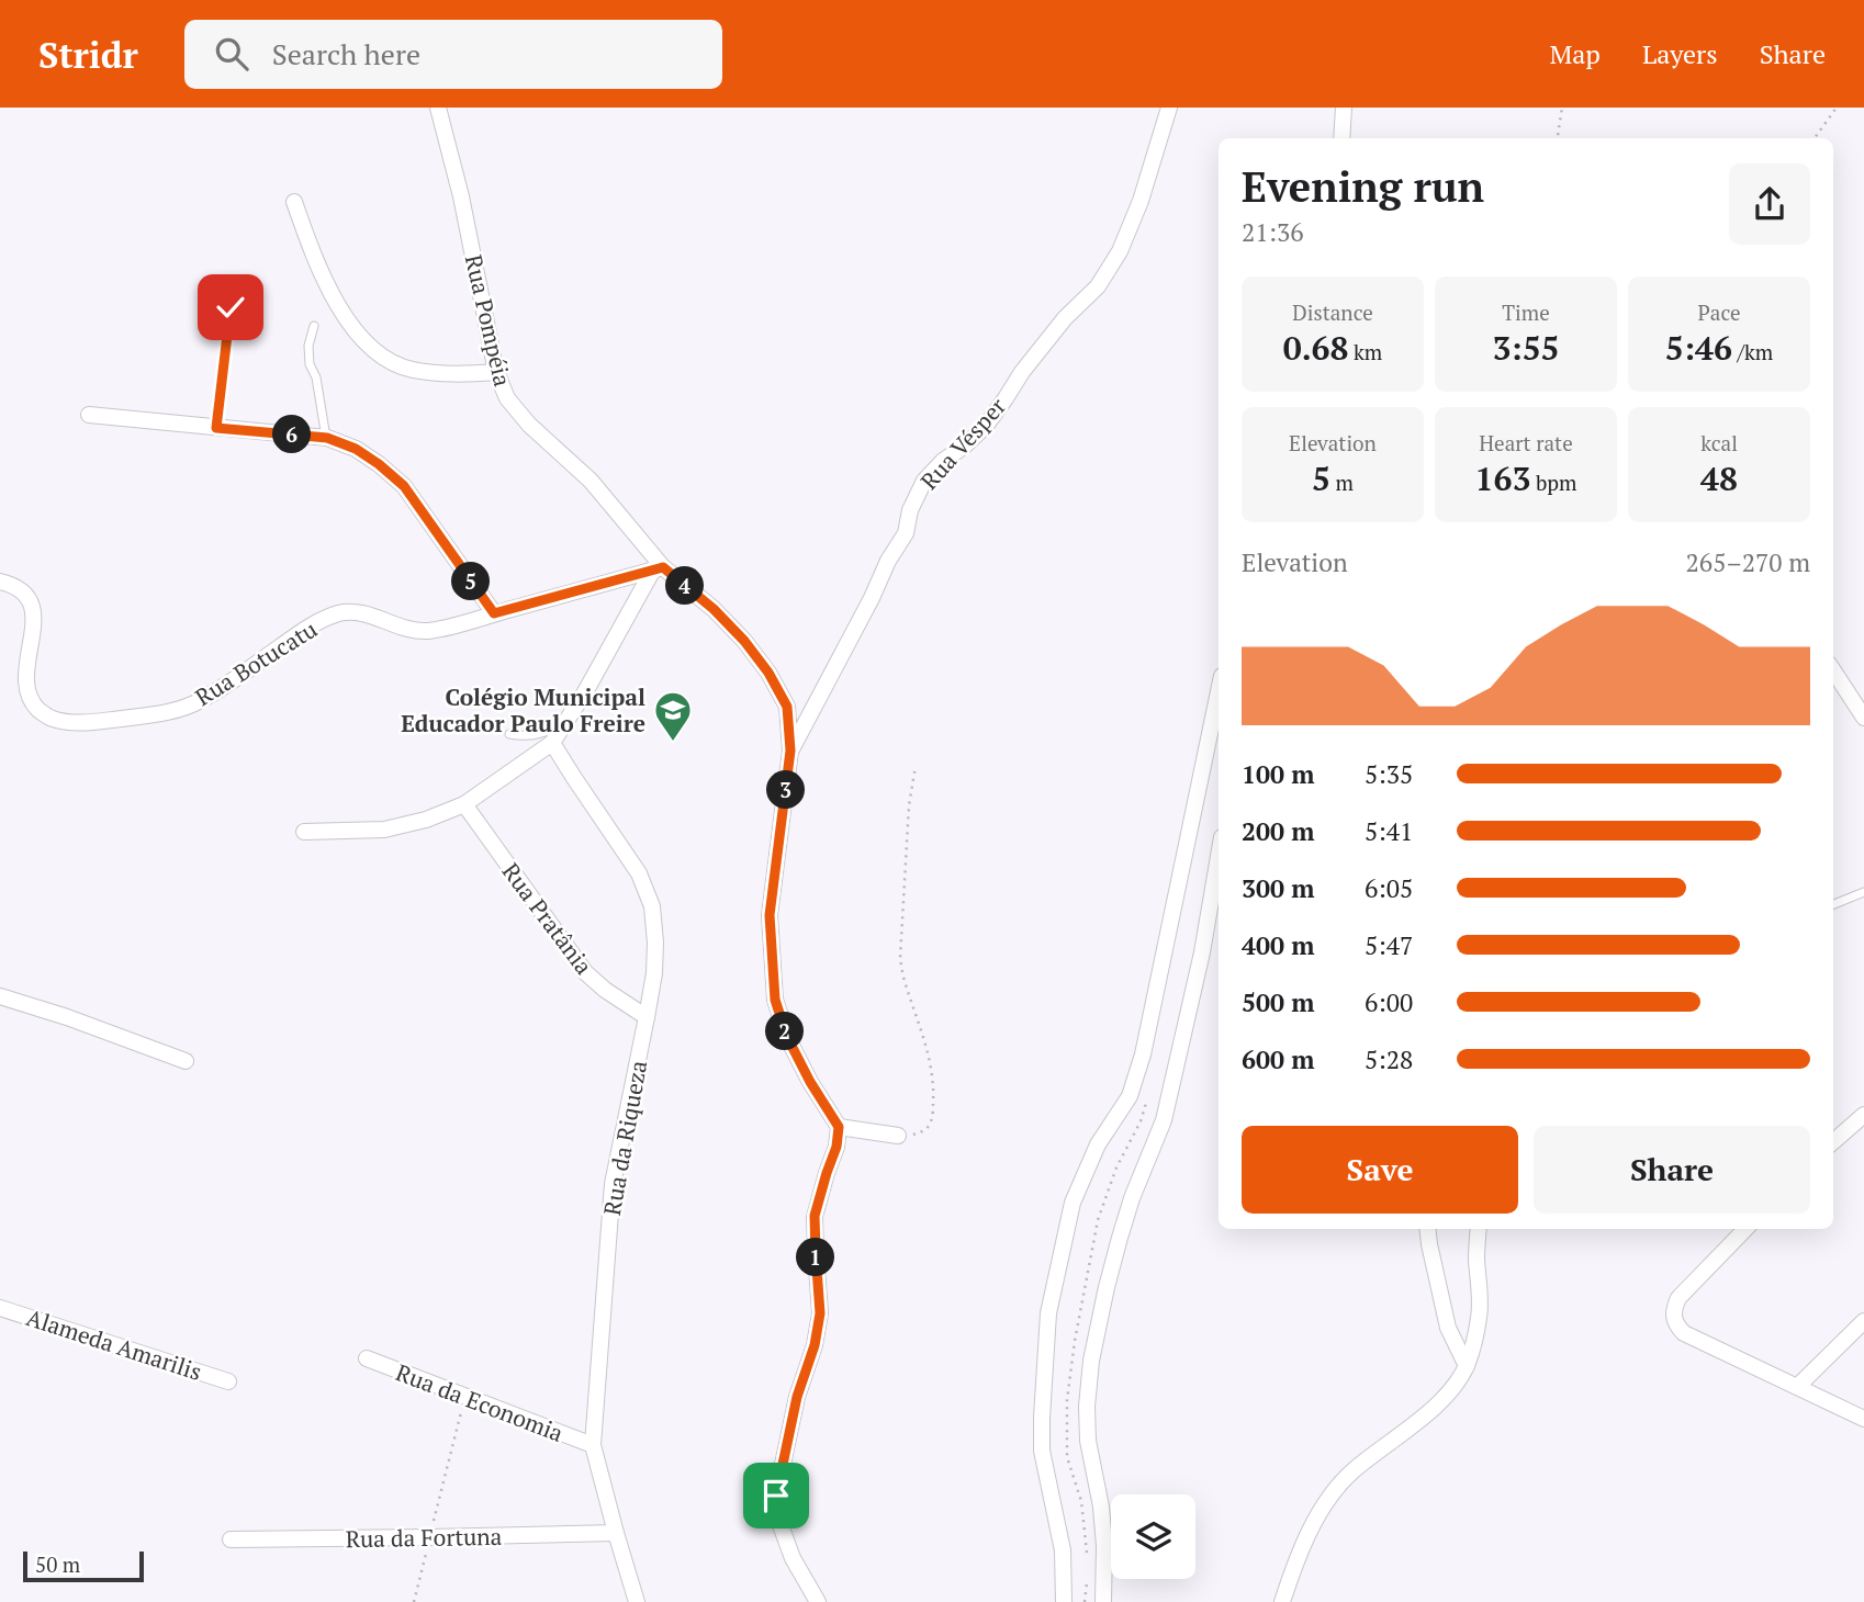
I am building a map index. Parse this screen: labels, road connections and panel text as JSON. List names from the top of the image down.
{
  "streets": {
    "street": [
      "Rua Pompéia",
      "Rua Vésper",
      "Rua Botucatu",
      "Rua Pratânia",
      "Rua da Riqueza",
      "Alameda Amarilis",
      "Rua da Economia",
      "Rua da Fortuna"
    ]
  },
  "crossings": [
    ["Rua Pompéia", "Rua Vésper"],
    ["Rua Pompéia", "Rua Botucatu"],
    ["Rua Pratânia", "Rua da Riqueza"],
    ["Rua da Riqueza", "Rua da Economia"],
    ["Rua da Riqueza", "Rua da Fortuna"]
  ],
  "places": {
    "school or university": ["Colégio Municipal Educador Paulo Freire"]
  },
  "scale_bar": "50 m",
  "page": {
    "header": "Stridr",
    "search": "Search here",
    "nav": ["Map", "Layers", "Share"],
    "heading": ["Evening run", "21:36"],
    "stats": [
      ["Distance", "0.68 km"],
      ["Time", "3:55"],
      ["Pace", "5:46 /km"],
      ["Elevation", "5 m"],
      ["Heart rate", "163 bpm"],
      ["kcal", "48"]
    ],
    "pins": [
      "6",
      "5",
      "4",
      "3",
      "2",
      "1"
    ],
    "chart": ["Elevation", "265–270 m"],
    "list": [
      {
        "name": "100 m",
        "note": "5:35"
      },
      {
        "name": "200 m",
        "note": "5:41"
      },
      {
        "name": "300 m",
        "note": "6:05"
      },
      {
        "name": "400 m",
        "note": "5:47"
      },
      {
        "name": "500 m",
        "note": "6:00"
      },
      {
        "name": "600 m",
        "note": "5:28"
      }
    ],
    "buttons": ["Save", "Share"],
    "scale": "50 m"
  }
}
